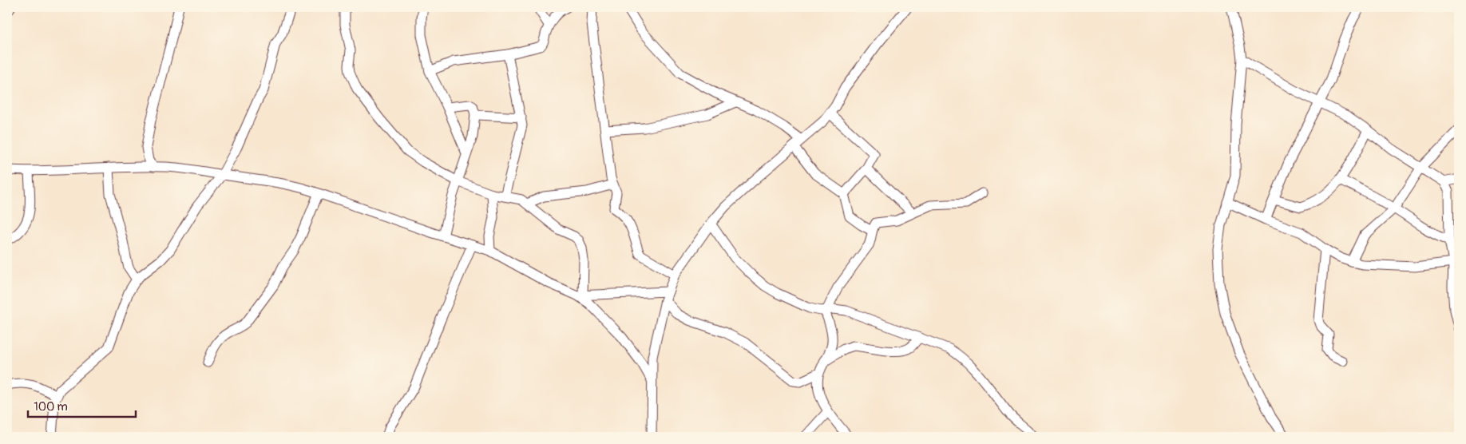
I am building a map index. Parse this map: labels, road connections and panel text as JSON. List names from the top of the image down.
{
  "scale_bar": "100 m"
}
